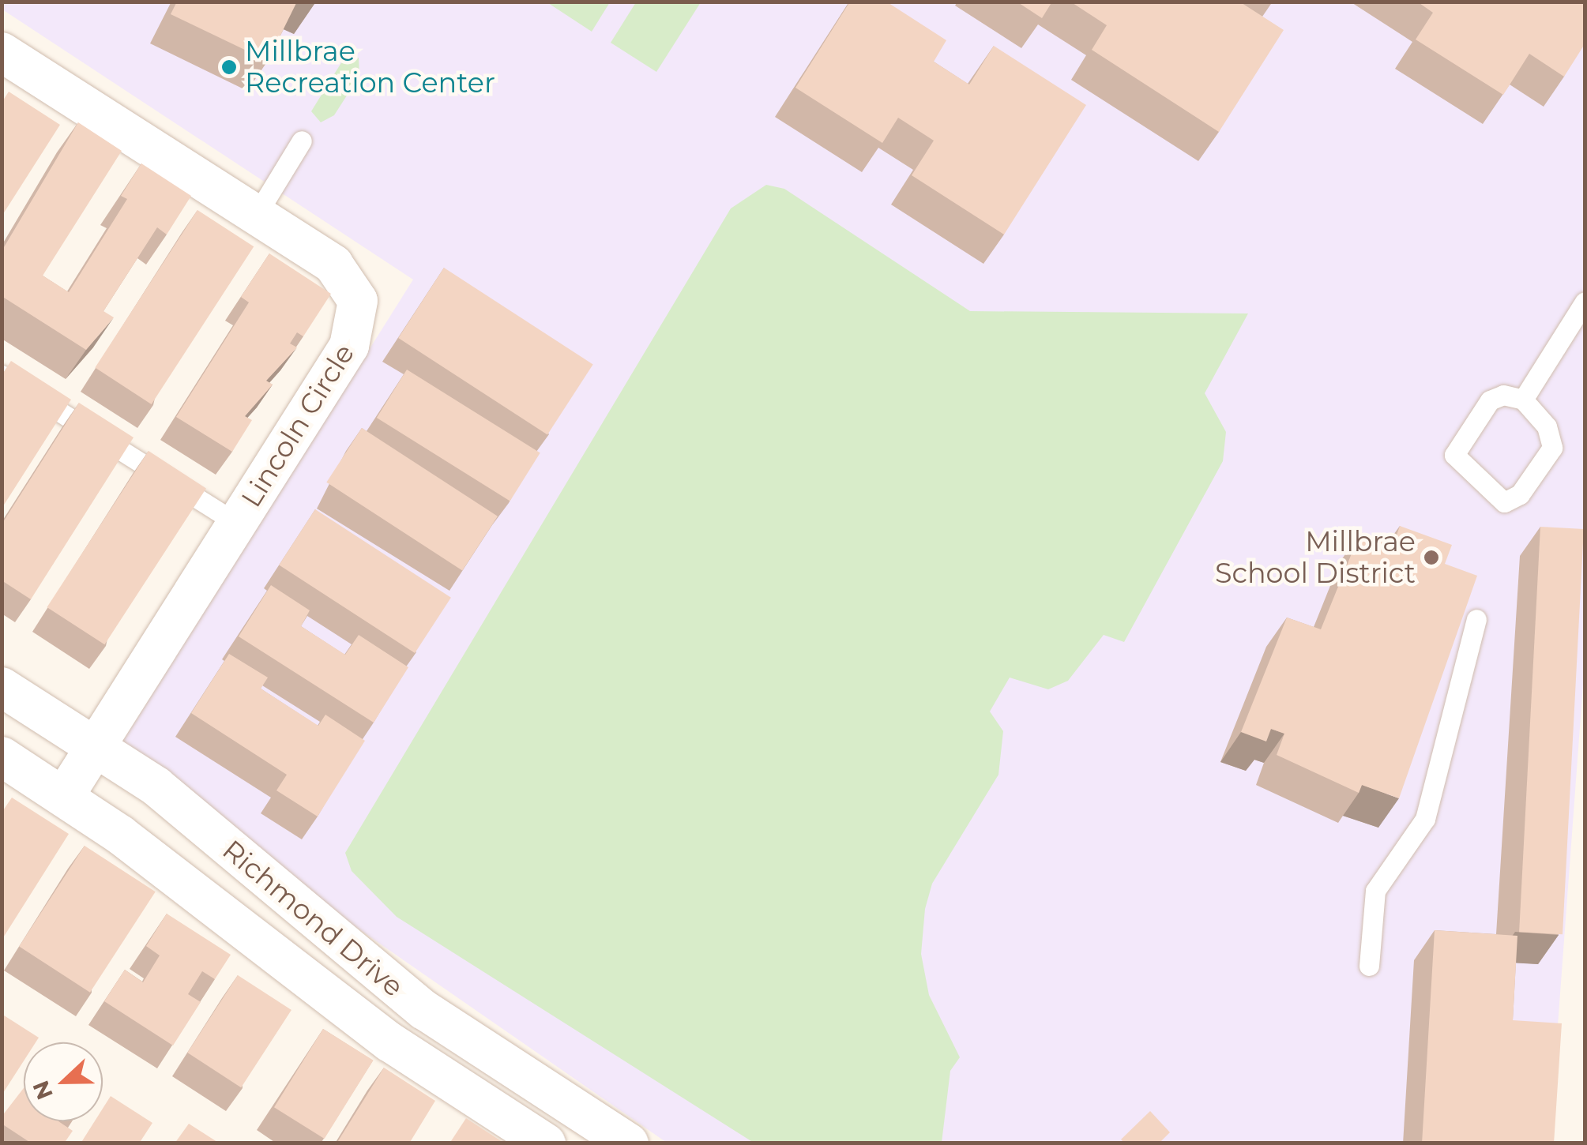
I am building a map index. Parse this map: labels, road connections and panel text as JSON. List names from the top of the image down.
{
  "streets": {
    "street": ["Lincoln Circle", "Richmond Drive"]
  },
  "crossings": [
    ["Lincoln Circle", "Richmond Drive"]
  ],
  "places": ["Millbrae Recreation Center", "Millbrae School District"],
  "north": "left"
}
